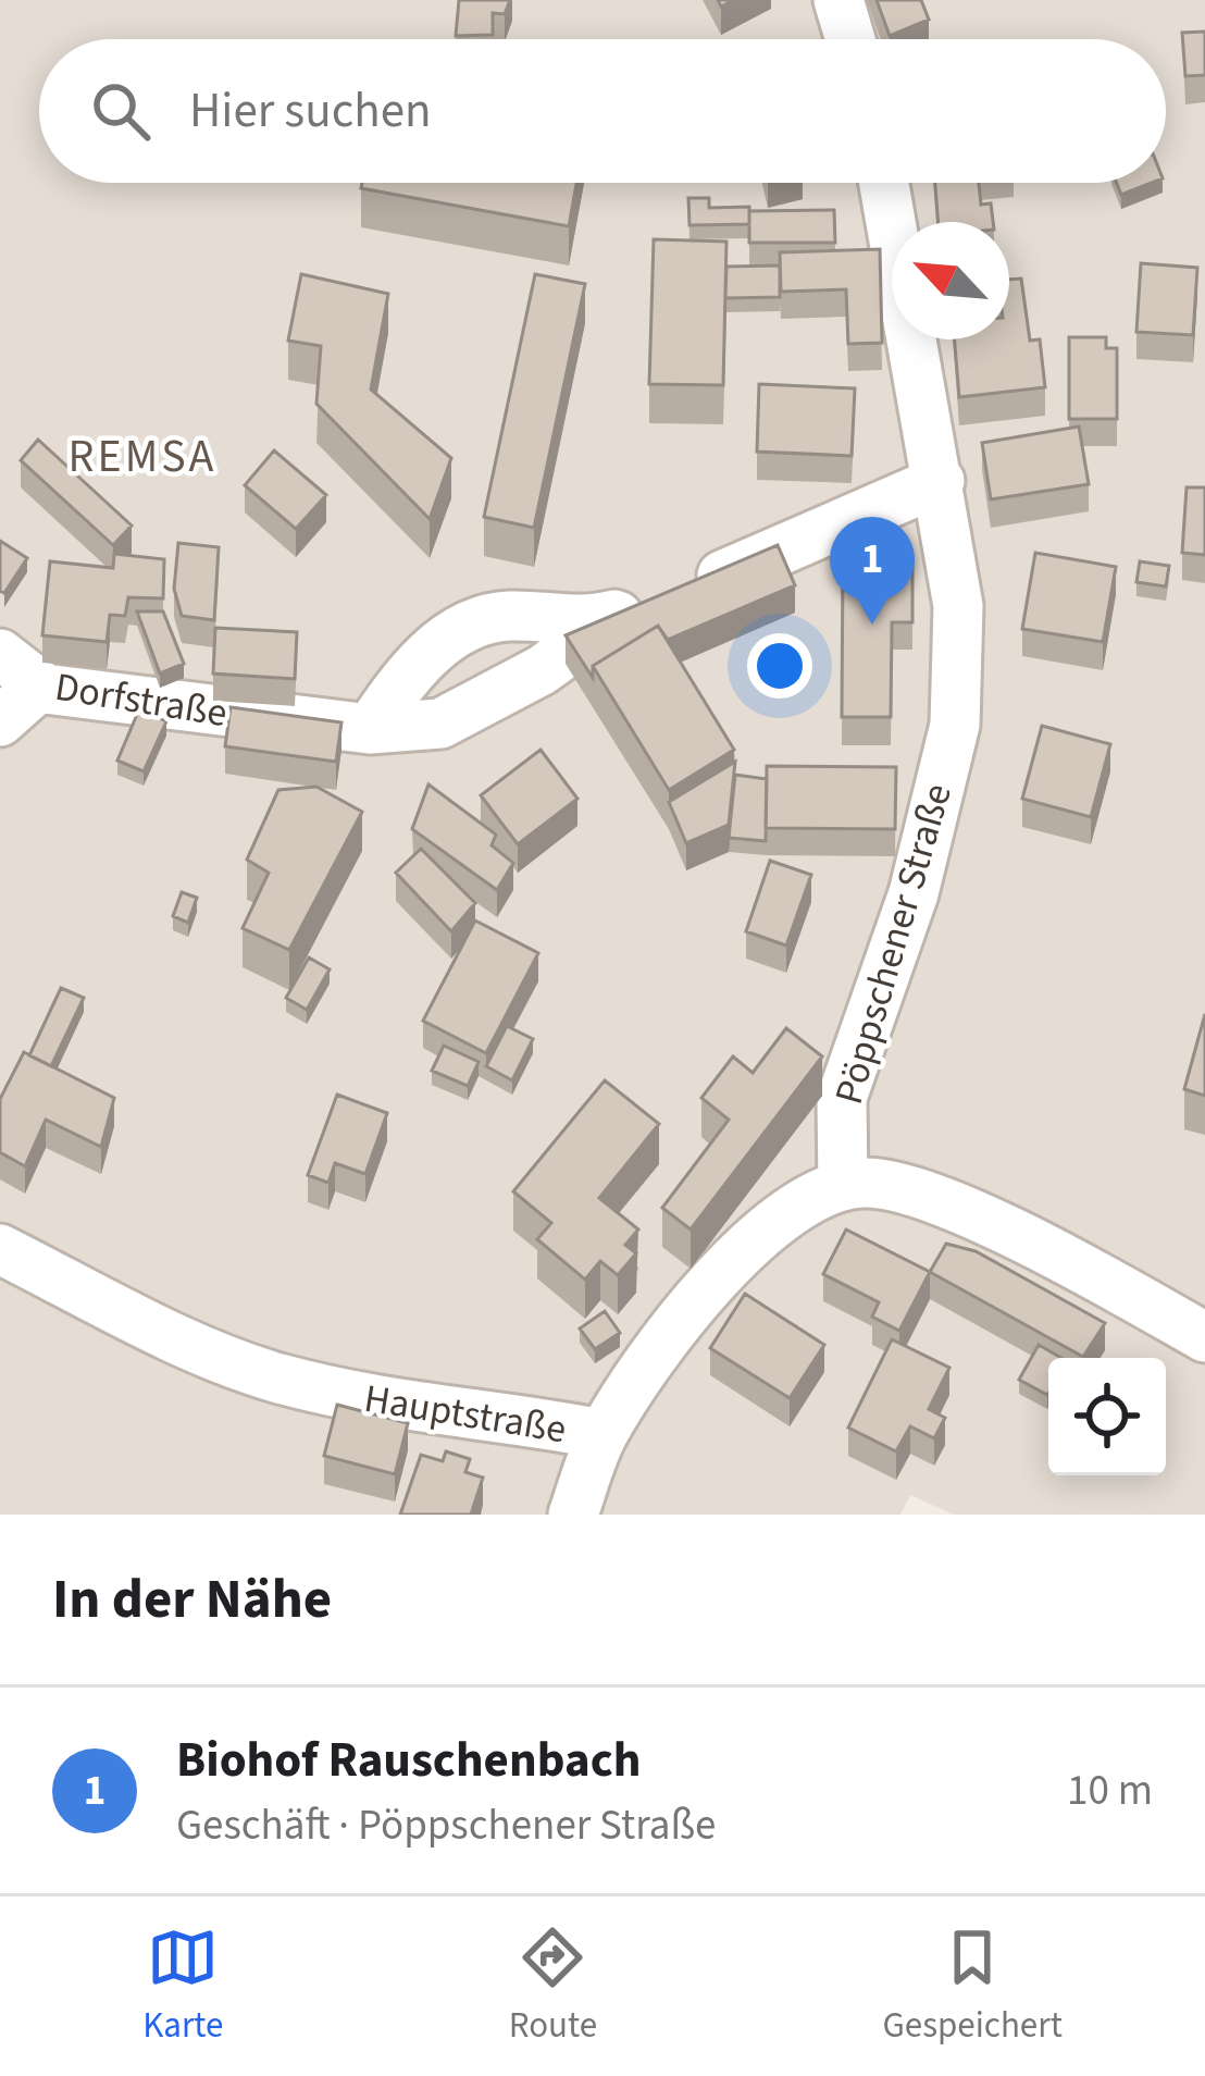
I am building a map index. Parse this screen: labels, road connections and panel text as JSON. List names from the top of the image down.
{
  "streets": {
    "street": ["Dorfstraße", "Pöppschener Straße", "Hauptstraße"]
  },
  "crossings": [
    ["Dorfstraße", "Pöppschener Straße"],
    ["Pöppschener Straße", "Hauptstraße"]
  ],
  "districts": ["REMSA"],
  "north": "top left",
  "page": {
    "search": "Hier suchen",
    "pins": "1",
    "heading": "In der Nähe",
    "list": [
      {
        "mark": "1",
        "name": "Biohof Rauschenbach",
        "note": "Geschäft · Pöppschener Straße",
        "value": "10 m"
      }
    ],
    "nav": ["Karte", "Route", "Gespeichert"]
  }
}
